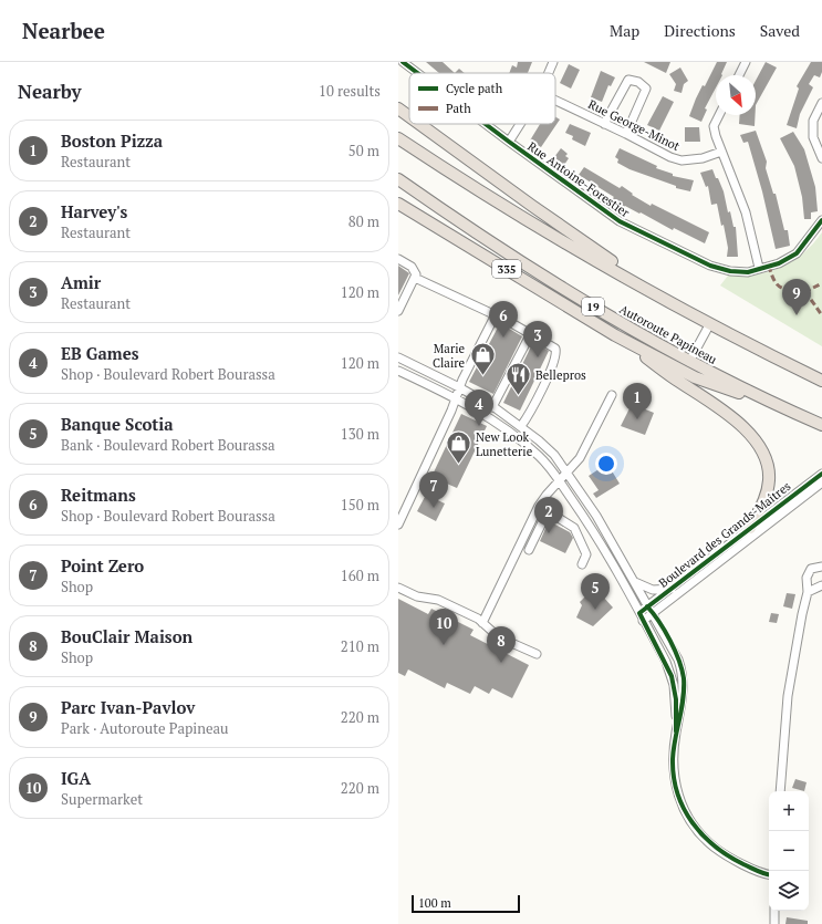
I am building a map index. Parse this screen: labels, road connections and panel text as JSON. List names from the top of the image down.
{
  "streets": {
    "highway": ["335", "19", "Autoroute Papineau"],
    "street": ["Rue George-Minot", "Rue Antoine-Forestier", "Boulevard des Grands-Maîtres"]
  },
  "crossings": [
    ["335", "Autoroute Papineau"]
  ],
  "places": {
    "shop": ["Marie Claire", "New Look Lunetterie"],
    "restaurant": ["Bellepros"]
  },
  "legend": ["Cycle path", "Path"],
  "scale_bar": "100 m",
  "north": "bottom right",
  "page": {
    "header": "Nearbee",
    "nav": ["Map", "Directions", "Saved"],
    "heading": ["Nearby", "10 results"],
    "list": [
      {
        "mark": "1",
        "name": "Boston Pizza",
        "note": "Restaurant",
        "value": "50 m"
      },
      {
        "mark": "2",
        "name": "Harvey's",
        "note": "Restaurant",
        "value": "80 m"
      },
      {
        "mark": "3",
        "name": "Amir",
        "note": "Restaurant",
        "value": "120 m"
      },
      {
        "mark": "4",
        "name": "EB Games",
        "note": "Shop · Boulevard Robert Bourassa",
        "value": "120 m"
      },
      {
        "mark": "5",
        "name": "Banque Scotia",
        "note": "Bank · Boulevard Robert Bourassa",
        "value": "130 m"
      },
      {
        "mark": "6",
        "name": "Reitmans",
        "note": "Shop · Boulevard Robert Bourassa",
        "value": "150 m"
      },
      {
        "mark": "7",
        "name": "Point Zero",
        "note": "Shop",
        "value": "160 m"
      },
      {
        "mark": "8",
        "name": "BouClair Maison",
        "note": "Shop",
        "value": "210 m"
      },
      {
        "mark": "9",
        "name": "Parc Ivan-Pavlov",
        "note": "Park · Autoroute Papineau",
        "value": "220 m"
      },
      {
        "mark": "10",
        "name": "IGA",
        "note": "Supermarket",
        "value": "220 m"
      }
    ],
    "pins": [
      "9",
      "6",
      "3",
      "1",
      "4",
      "7",
      "2",
      "5",
      "10",
      "8"
    ],
    "map_buttons": ["+", "−"],
    "scale": "100 m"
  }
}
